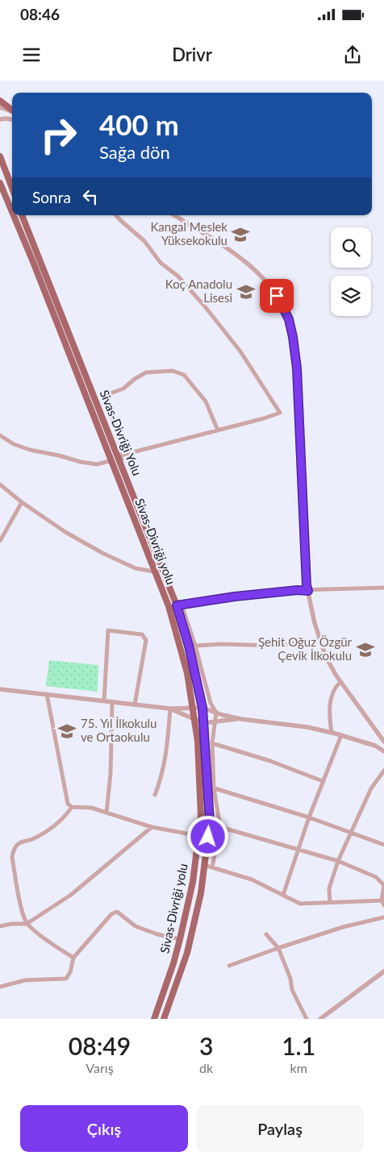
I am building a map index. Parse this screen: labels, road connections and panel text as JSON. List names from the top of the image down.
{
  "streets": {
    "main road": ["Sivas-Divriği Yolu", "Sivas-Divriği yolu"]
  },
  "places": {
    "school or university": [
      "Kangal Meslek Yüksekokulu",
      "Koç Anadolu Lisesi",
      "Şehit Oğuz Özgür Çevik İlkokulu",
      "75. Yıl İlkokulu ve Ortaokulu"
    ]
  },
  "page": {
    "status": "08:46",
    "header": "Drivr",
    "turn": ["400 m", "Sağa dön"],
    "then": "Sonra",
    "eta": [
      "08:49",
      "Varış",
      "3",
      "dk",
      "1.1",
      "km"
    ],
    "buttons": ["Çıkış", "Paylaş"]
  }
}
